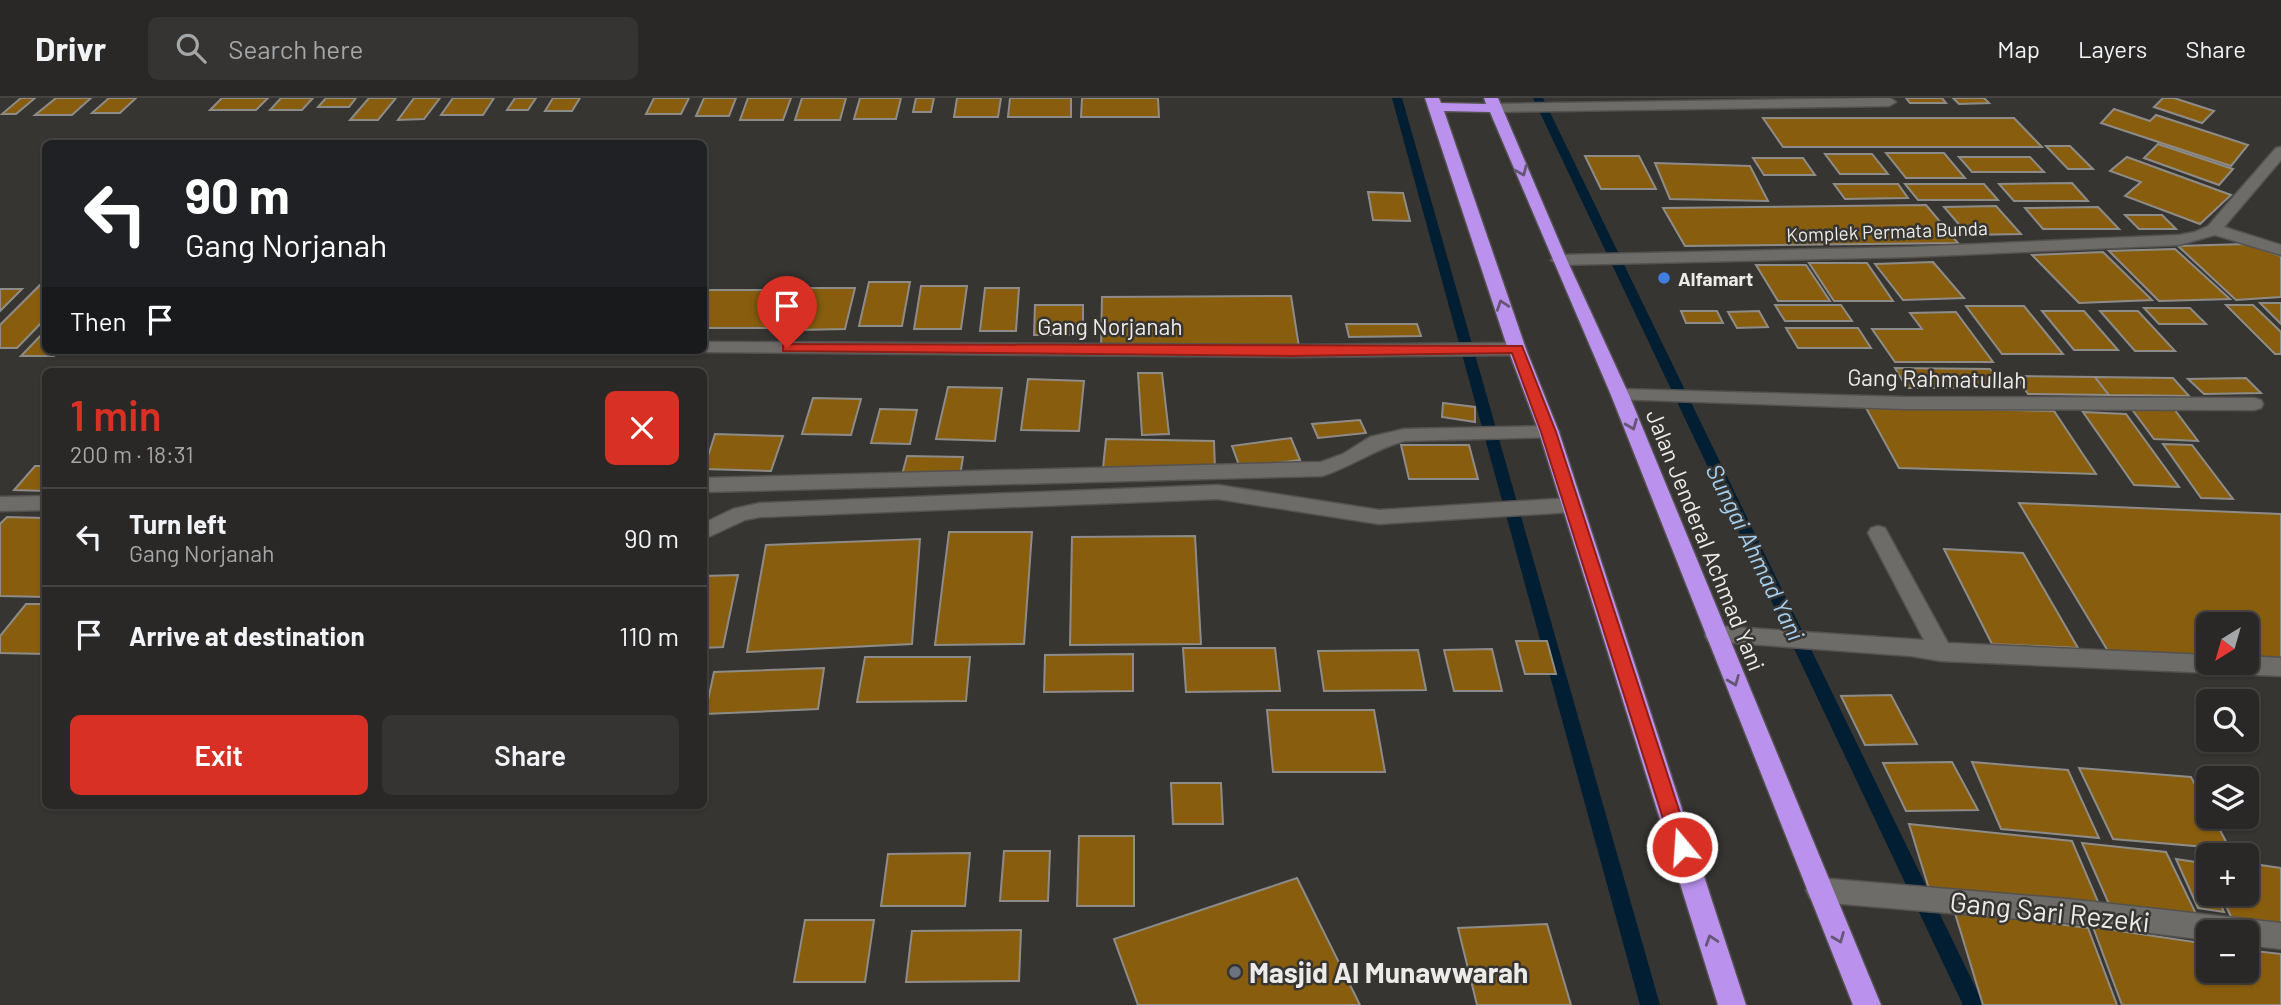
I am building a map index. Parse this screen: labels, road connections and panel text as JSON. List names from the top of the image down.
{
  "streets": {
    "highway": ["Jalan Jenderal Achmad Yani"],
    "street": [
      "Komplek Permata Bunda",
      "Gang Norjanah",
      "Gang Rahmatullah",
      "Gang Sari Rezeki"
    ]
  },
  "crossings": [
    ["Komplek Permata Bunda", "Jalan Jenderal Achmad Yani"],
    ["Gang Rahmatullah", "Jalan Jenderal Achmad Yani"],
    ["Jalan Jenderal Achmad Yani", "Gang Sari Rezeki"]
  ],
  "water": ["Sungai Ahmad Yani"],
  "places": ["Alfamart", "Masjid Al Munawwarah"],
  "north": "bottom left",
  "page": {
    "header": "Drivr",
    "search": "Search here",
    "nav": ["Map", "Layers", "Share"],
    "turn": ["90 m", "Gang Norjanah"],
    "then": "Then",
    "heading": ["1 min", "200 m · 18:31"],
    "list": [
      {
        "name": "Turn left",
        "note": "Gang Norjanah",
        "value": "90 m"
      },
      {
        "name": "Arrive at destination",
        "value": "110 m"
      }
    ],
    "map_buttons": ["+", "−"],
    "buttons": ["Exit", "Share"]
  }
}
